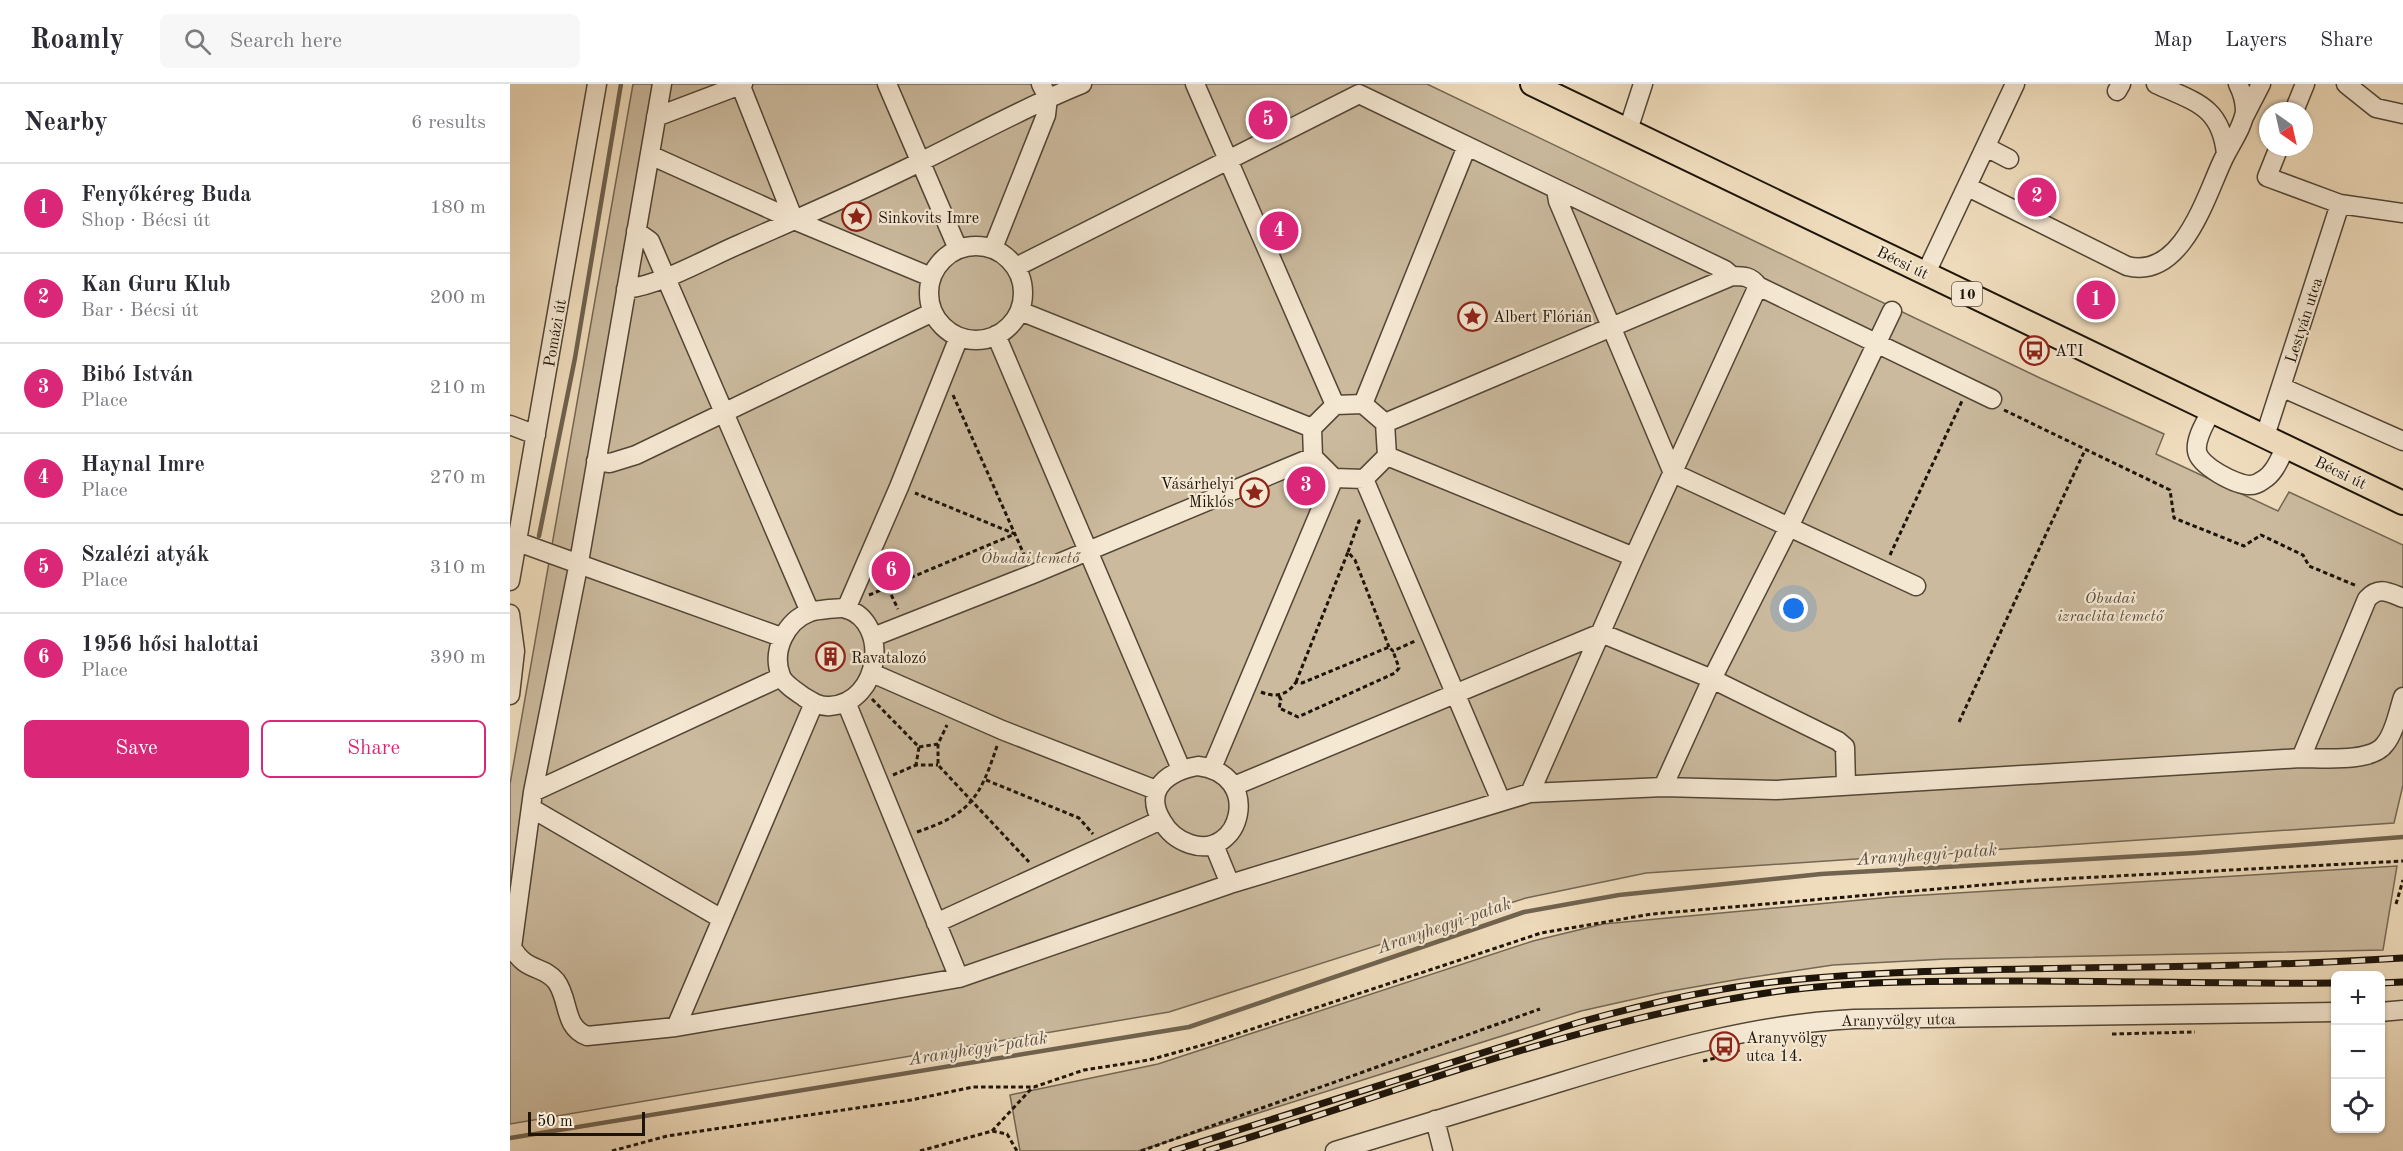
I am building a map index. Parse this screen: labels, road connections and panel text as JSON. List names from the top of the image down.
{
  "streets": {
    "main road": ["Bécsi út", "10"],
    "street": ["Lestyán utca", "Pomázi út", "Aranyvölgy utca"]
  },
  "crossings": [
    ["Bécsi út", "Lestyán utca"]
  ],
  "water": ["Aranyhegyi-patak"],
  "parks": ["Óbudai temető", "Óbudai izraelita temető"],
  "places": {
    "place": ["Sinkovits Imre", "Albert Flórián", "Vásárhelyi Miklós"],
    "bus stop": ["ATI", "Aranyvölgy utca 14."],
    "building": ["Ravatalozó"]
  },
  "scale_bar": "50 m",
  "north": "bottom right",
  "page": {
    "header": "Roamly",
    "search": "Search here",
    "nav": ["Map", "Layers", "Share"],
    "heading": ["Nearby", "6 results"],
    "pins": [
      "5",
      "2",
      "4",
      "1",
      "3",
      "6"
    ],
    "list": [
      {
        "mark": "1",
        "name": "Fenyőkéreg Buda",
        "note": "Shop · Bécsi út",
        "value": "180 m"
      },
      {
        "mark": "2",
        "name": "Kan Guru Klub",
        "note": "Bar · Bécsi út",
        "value": "200 m"
      },
      {
        "mark": "3",
        "name": "Bibó István",
        "note": "Place",
        "value": "210 m"
      },
      {
        "mark": "4",
        "name": "Haynal Imre",
        "note": "Place",
        "value": "270 m"
      },
      {
        "mark": "5",
        "name": "Szalézi atyák",
        "note": "Place",
        "value": "310 m"
      },
      {
        "mark": "6",
        "name": "1956 hősi halottai",
        "note": "Place",
        "value": "390 m"
      }
    ],
    "buttons": ["Save", "Share"],
    "map_buttons": ["+", "−"],
    "scale": "50 m"
  }
}
